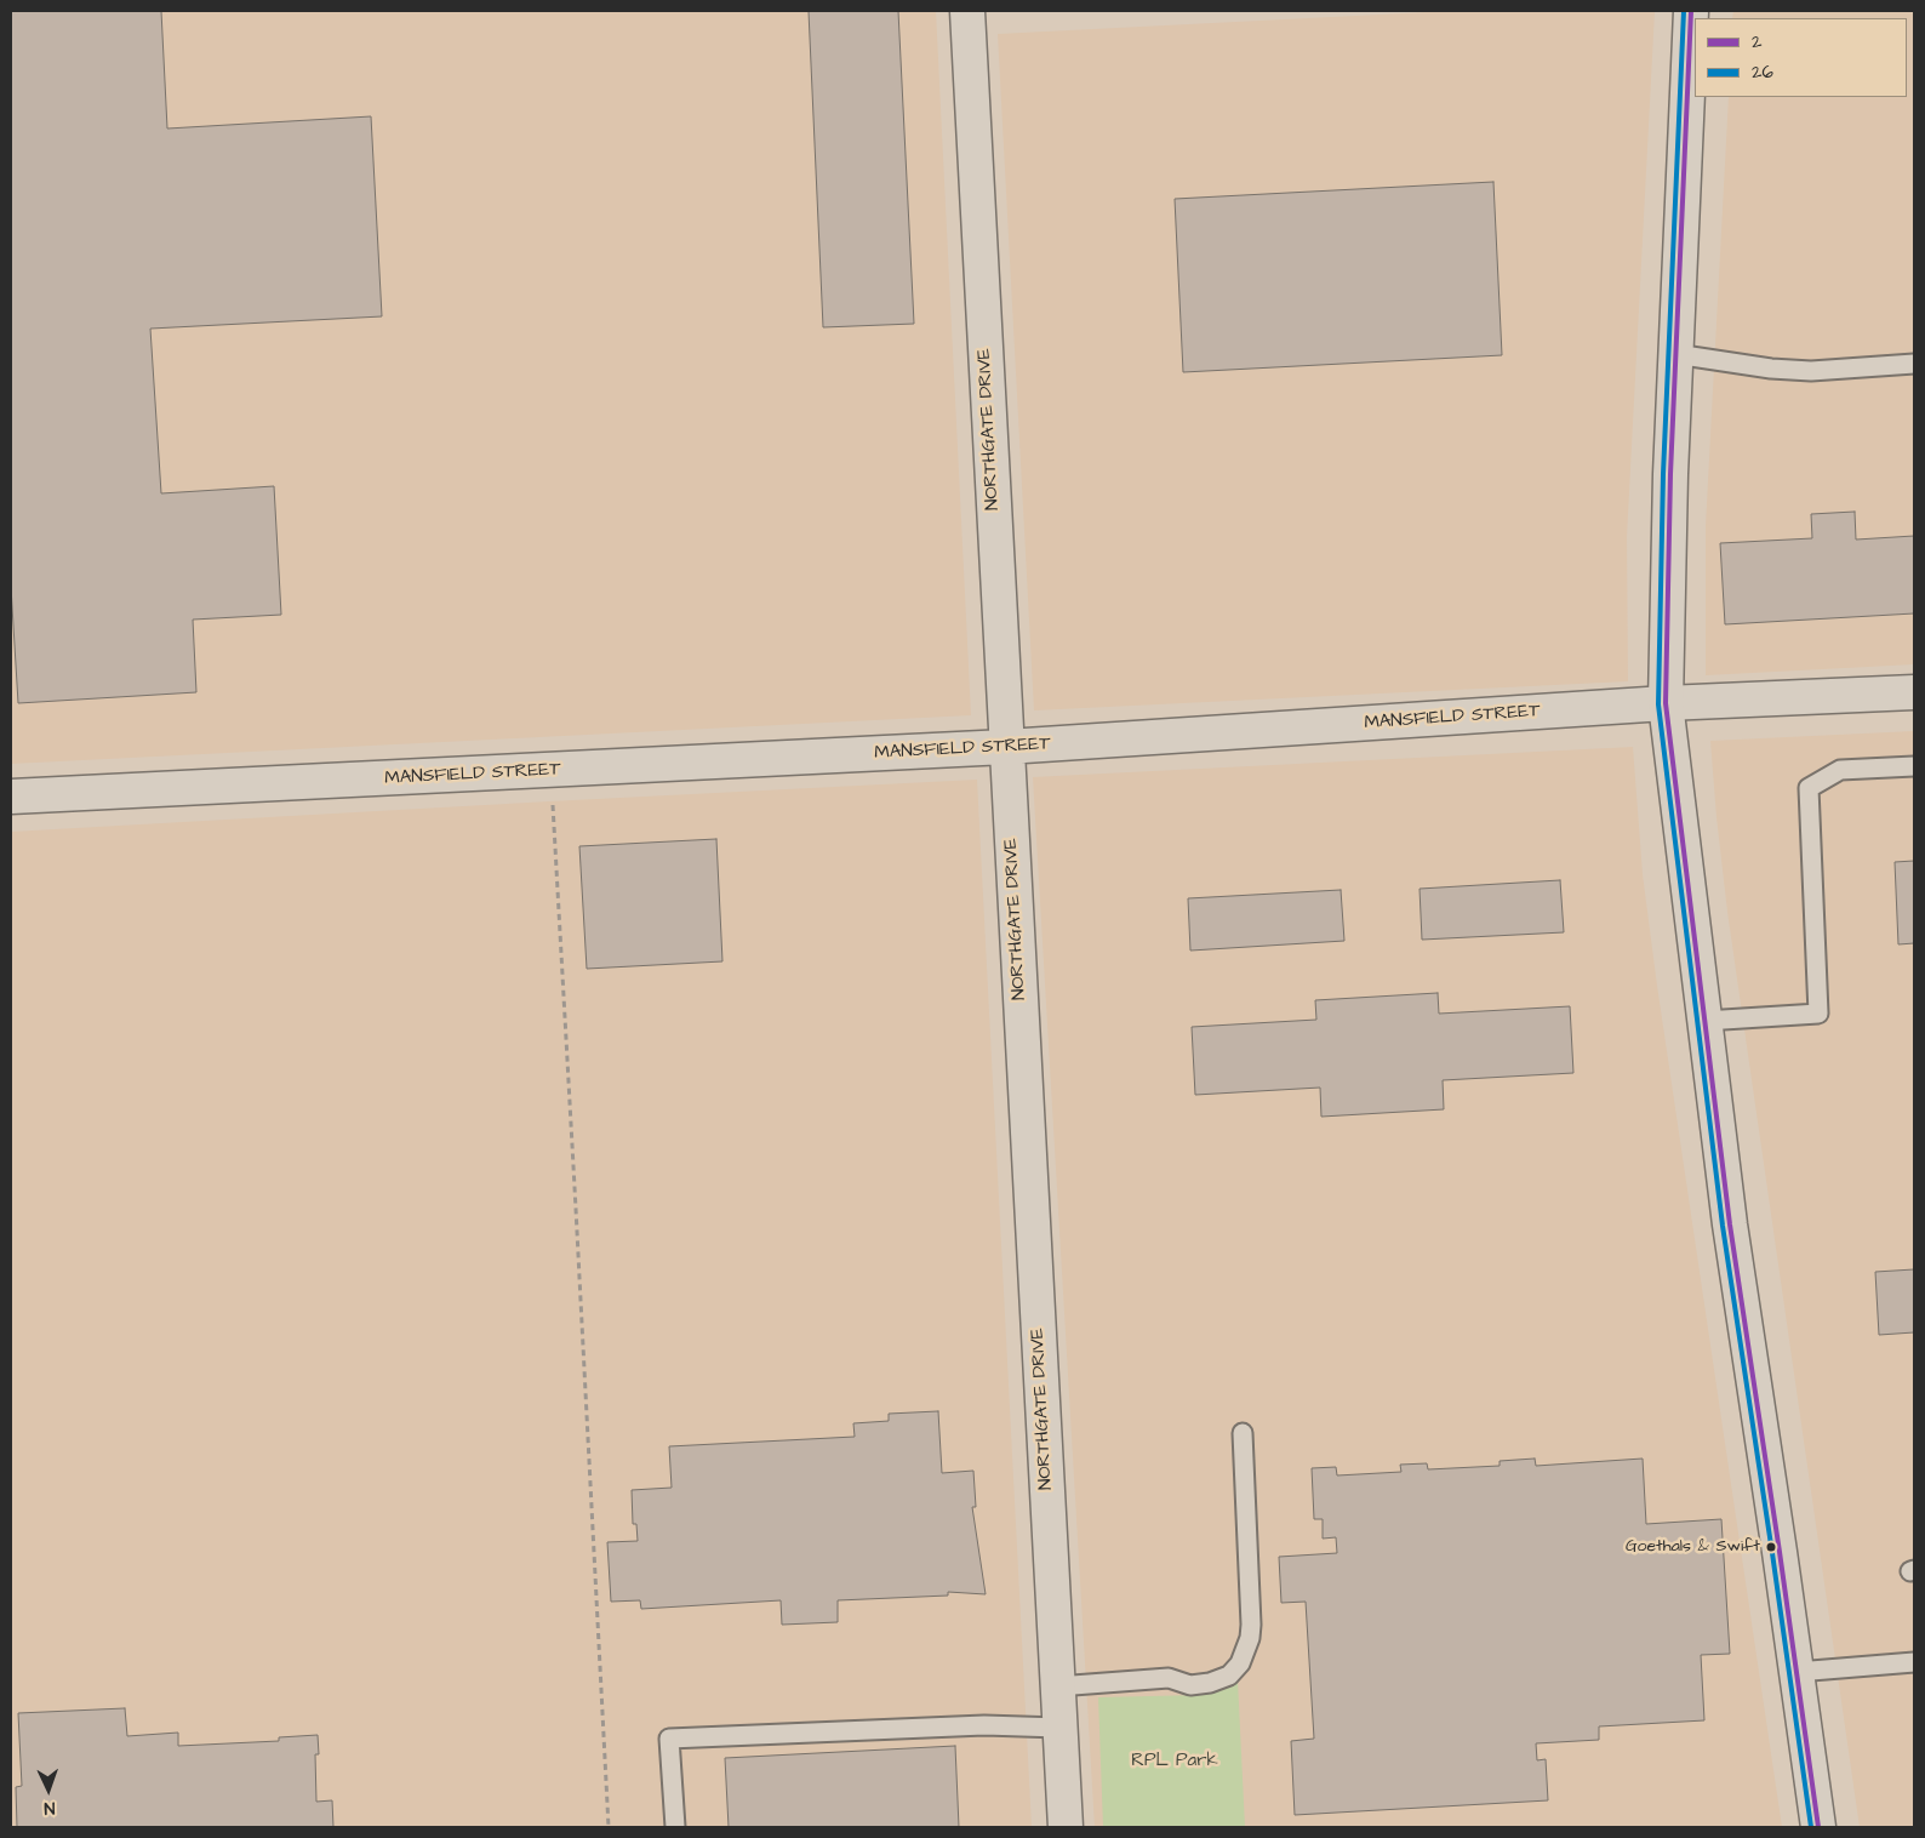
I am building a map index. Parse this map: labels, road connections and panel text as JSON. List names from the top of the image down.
{
  "streets": {
    "street": ["NORTHGATE DRIVE", "MANSFIELD STREET"]
  },
  "crossings": [
    ["NORTHGATE DRIVE", "MANSFIELD STREET"]
  ],
  "parks": ["RPL Park"],
  "places": ["Goethals & Swift"],
  "lines": ["transit line 2", "transit line 26"],
  "legend": ["2", "26"],
  "north": "bottom"
}
